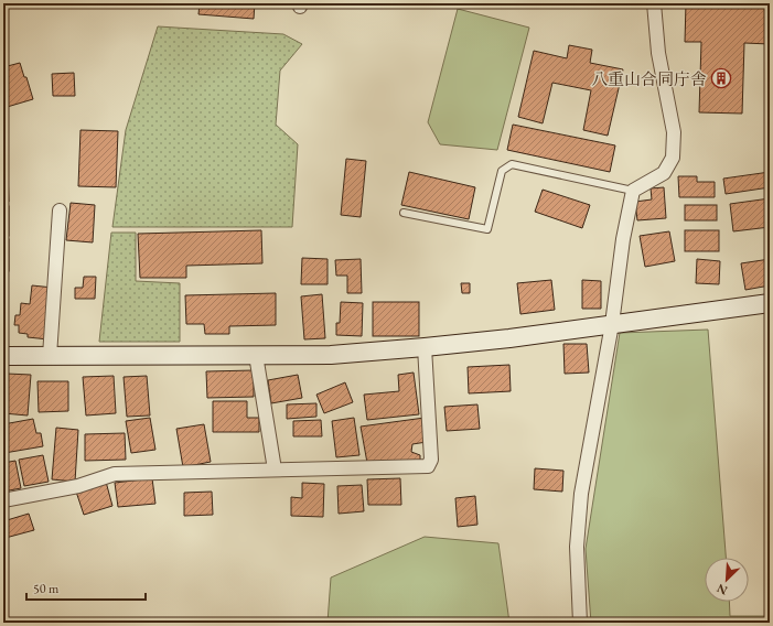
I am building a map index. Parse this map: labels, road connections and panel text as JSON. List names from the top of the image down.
{
  "places": {
    "building": ["八重山合同庁舎"]
  },
  "scale_bar": "50 m",
  "north": "bottom left"
}
